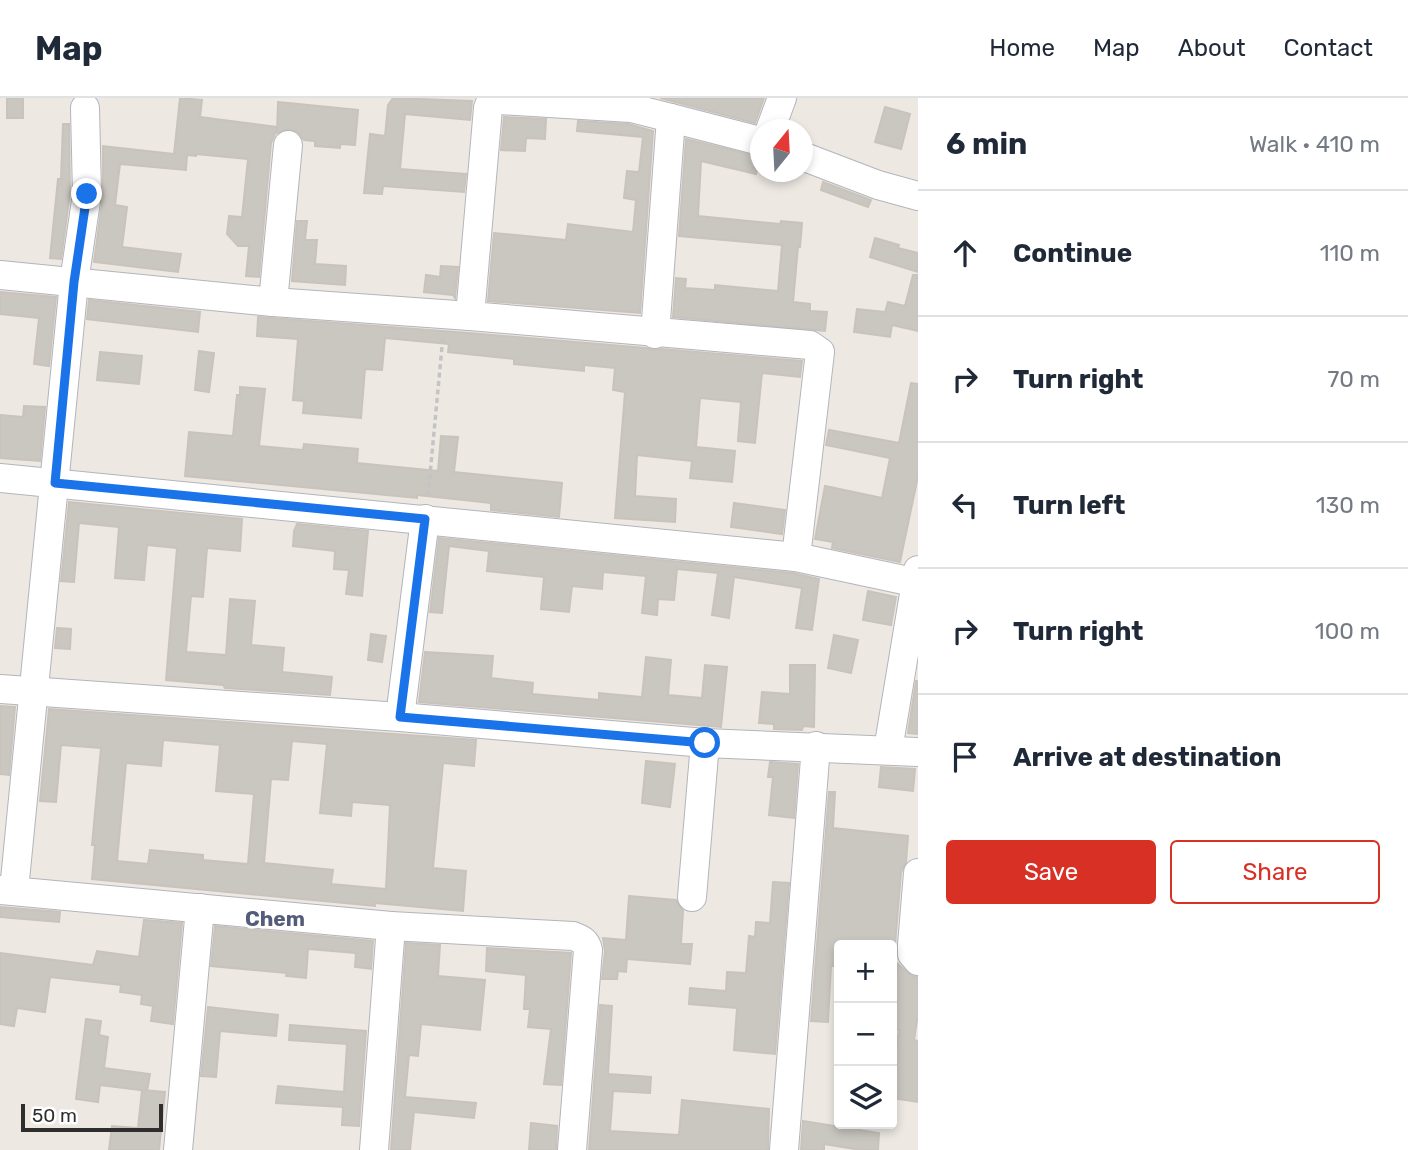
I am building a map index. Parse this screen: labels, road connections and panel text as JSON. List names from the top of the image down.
{
  "districts": ["Chem"],
  "scale_bar": "50 m",
  "north": "top",
  "page": {
    "header": "Map",
    "nav": [
      "Home",
      "Map",
      "About",
      "Contact"
    ],
    "heading": ["6 min", "Walk · 410 m"],
    "list": [
      ["Continue", "110 m"],
      ["Turn right", "70 m"],
      ["Turn left", "130 m"],
      ["Turn right", "100 m"],
      "Arrive at destination"
    ],
    "buttons": ["Save", "Share"],
    "map_buttons": ["+", "−"],
    "scale": "50 m"
  }
}
